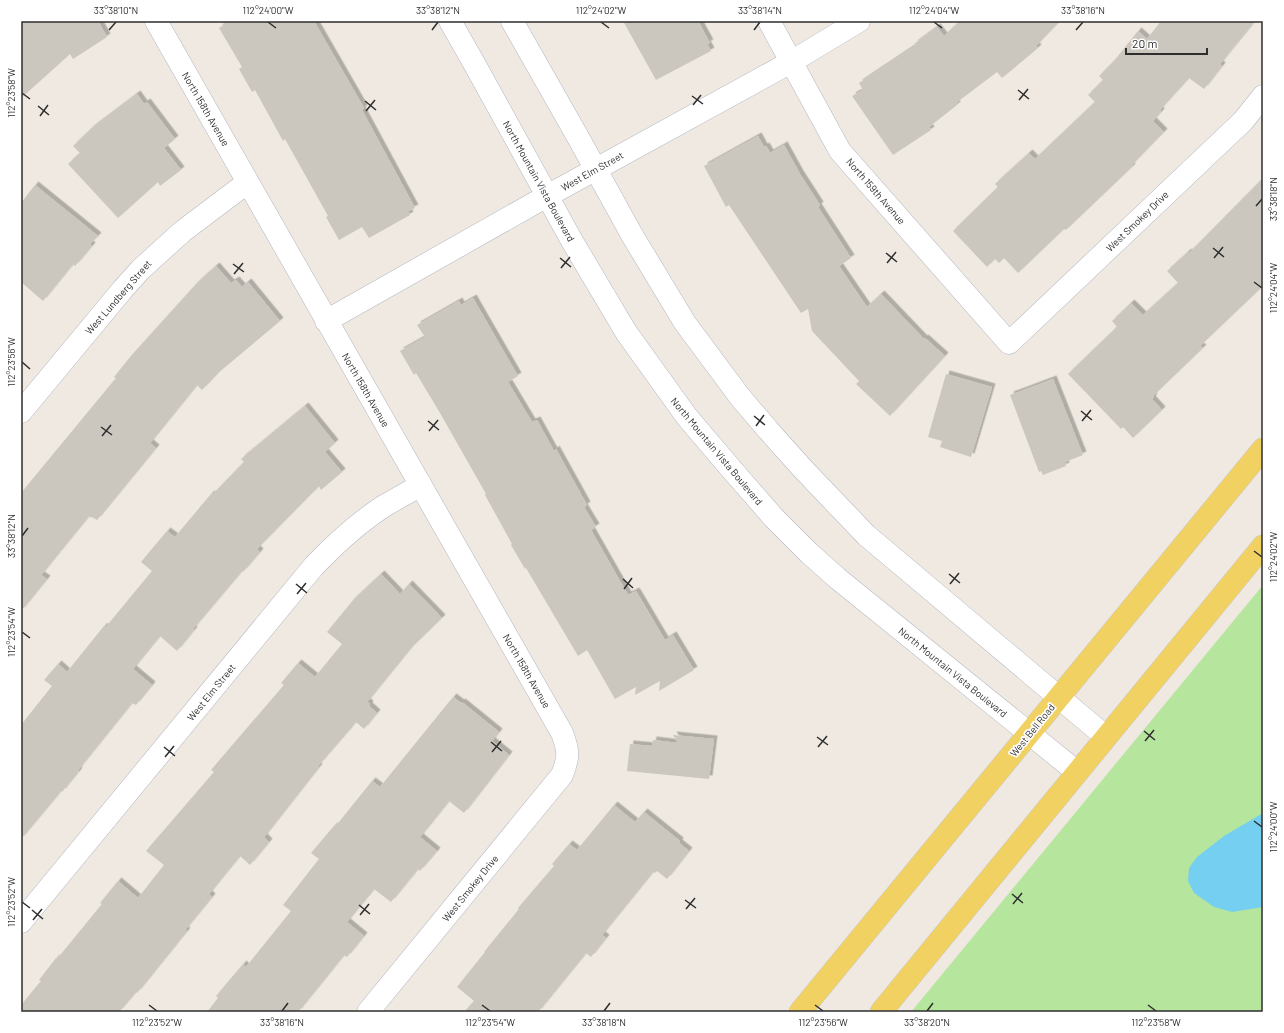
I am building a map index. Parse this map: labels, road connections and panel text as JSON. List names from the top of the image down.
{
  "streets": {
    "main road": ["West Bell Road"],
    "street": [
      "North 158th Avenue",
      "West Elm Street",
      "North Mountain Vista Boulevard",
      "North 159th Avenue",
      "West Smokey Drive",
      "West Lundberg Street"
    ]
  },
  "crossings": [
    ["North 158th Avenue", "West Elm Street"],
    ["North 158th Avenue", "West Smokey Drive"],
    ["North 158th Avenue", "West Lundberg Street"],
    ["West Elm Street", "North Mountain Vista Boulevard"],
    ["West Elm Street", "North 159th Avenue"],
    ["North Mountain Vista Boulevard", "West Bell Road"],
    ["North 159th Avenue", "West Smokey Drive"]
  ],
  "scale_bar": "20 m",
  "coordinates": [
    "33°38'10\"N",
    "112°24'00\"W",
    "33°38'12\"N",
    "112°24'02\"W",
    "33°38'14\"N",
    "112°24'04\"W",
    "33°38'16\"N",
    "112°23'58\"W",
    "33°38'18\"N",
    "112°23'56\"W",
    "112°23'54\"W",
    "112°23'52\"W",
    "33°38'20\"N"
  ]
}
